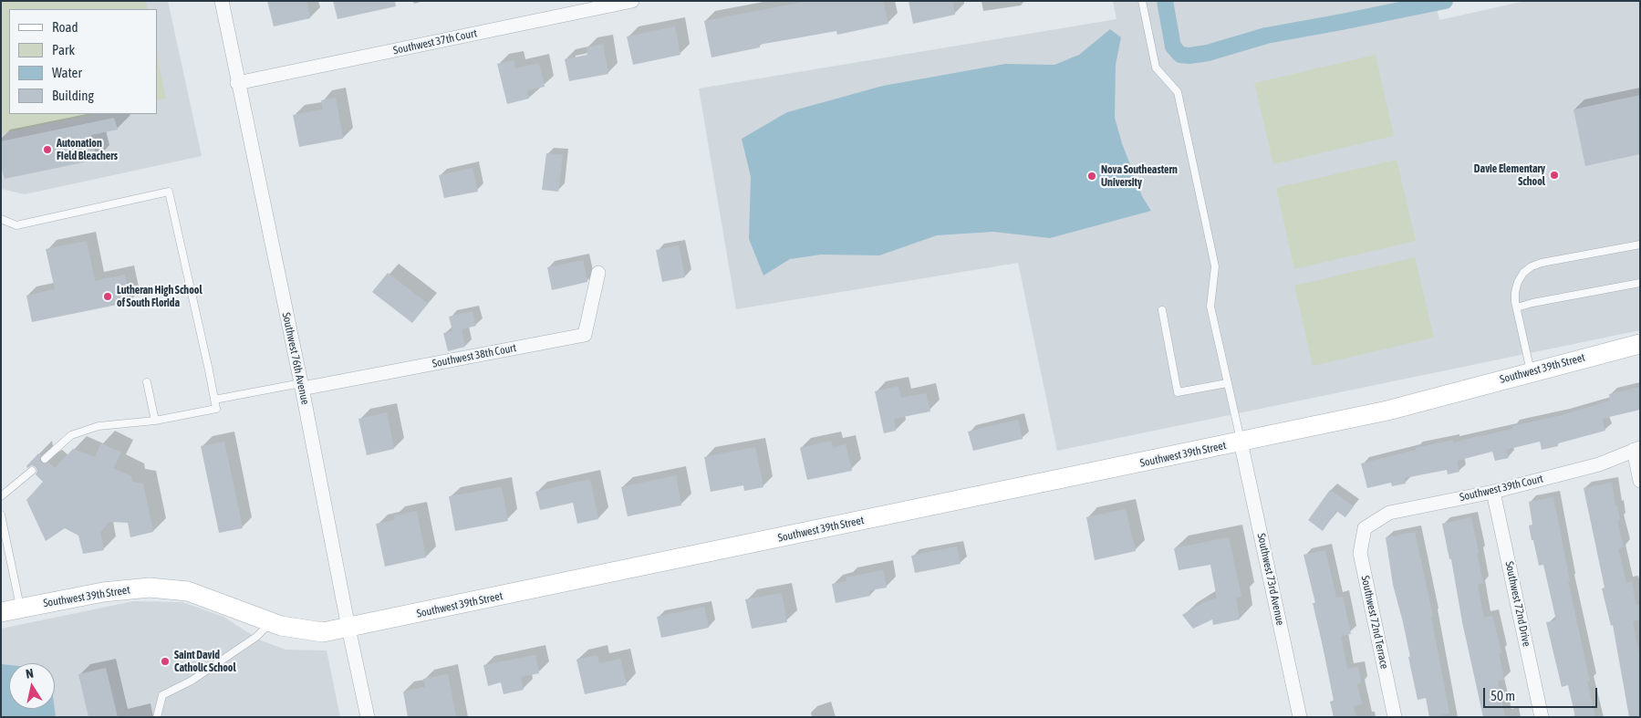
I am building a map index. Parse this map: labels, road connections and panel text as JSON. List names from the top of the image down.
{
  "streets": {
    "street": [
      "Southwest 37th Court",
      "Southwest 38th Court",
      "Southwest 76th Avenue",
      "Southwest 39th Street",
      "Southwest 39th Court",
      "Southwest 73rd Avenue",
      "Southwest 72nd Drive",
      "Southwest 72nd Terrace"
    ]
  },
  "crossings": [
    ["Southwest 37th Court", "Southwest 76th Avenue"],
    ["Southwest 38th Court", "Southwest 76th Avenue"],
    ["Southwest 76th Avenue", "Southwest 39th Street"],
    ["Southwest 39th Street", "Southwest 73rd Avenue"],
    ["Southwest 39th Court", "Southwest 72nd Drive"],
    ["Southwest 39th Court", "Southwest 72nd Terrace"]
  ],
  "places": [
    "Autonation FIeld Bleachers",
    "Davie Elementary School",
    "Nova Southeastern University",
    "Lutheran High School of South Florida",
    "Saint David Catholic School"
  ],
  "legend": [
    "Road",
    "Park",
    "Water",
    "Building"
  ],
  "scale_bar": "50 m",
  "north": "top"
}
